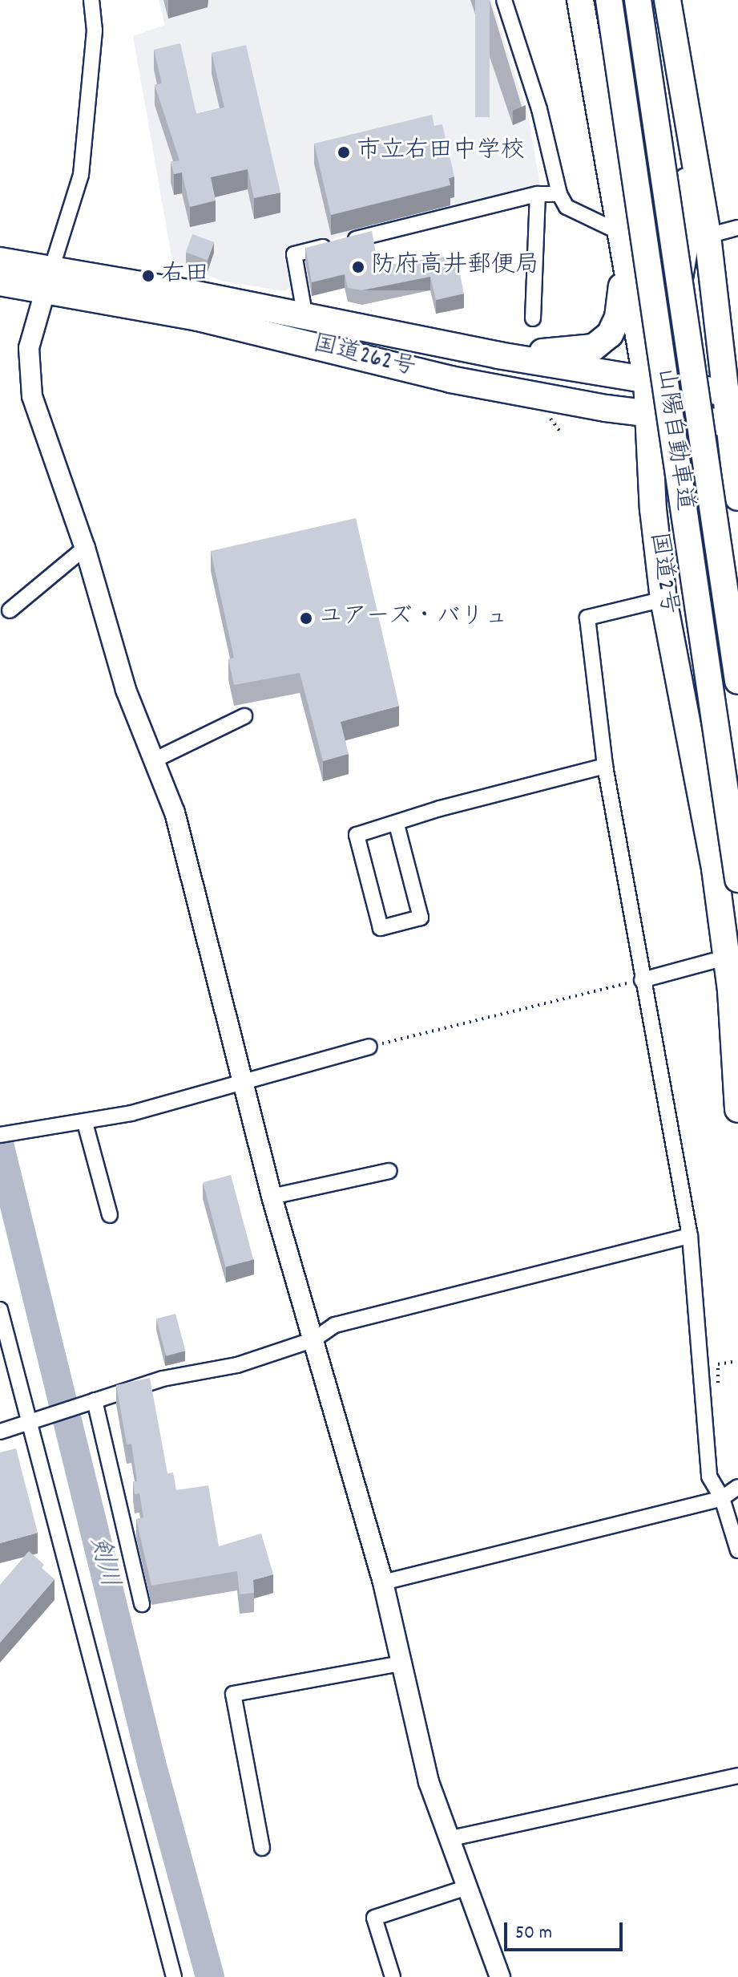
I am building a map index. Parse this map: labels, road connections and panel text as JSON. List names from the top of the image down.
{
  "streets": {
    "highway": ["国道262号", "山陽自動車道", "国道2号"]
  },
  "crossings": [
    ["国道262号", "国道2号"]
  ],
  "water": ["剣川"],
  "places": [
    "市立右田中学校",
    "防府高井郵便局",
    "右田",
    "ユアーズ・バリュ"
  ],
  "scale_bar": "50 m"
}
